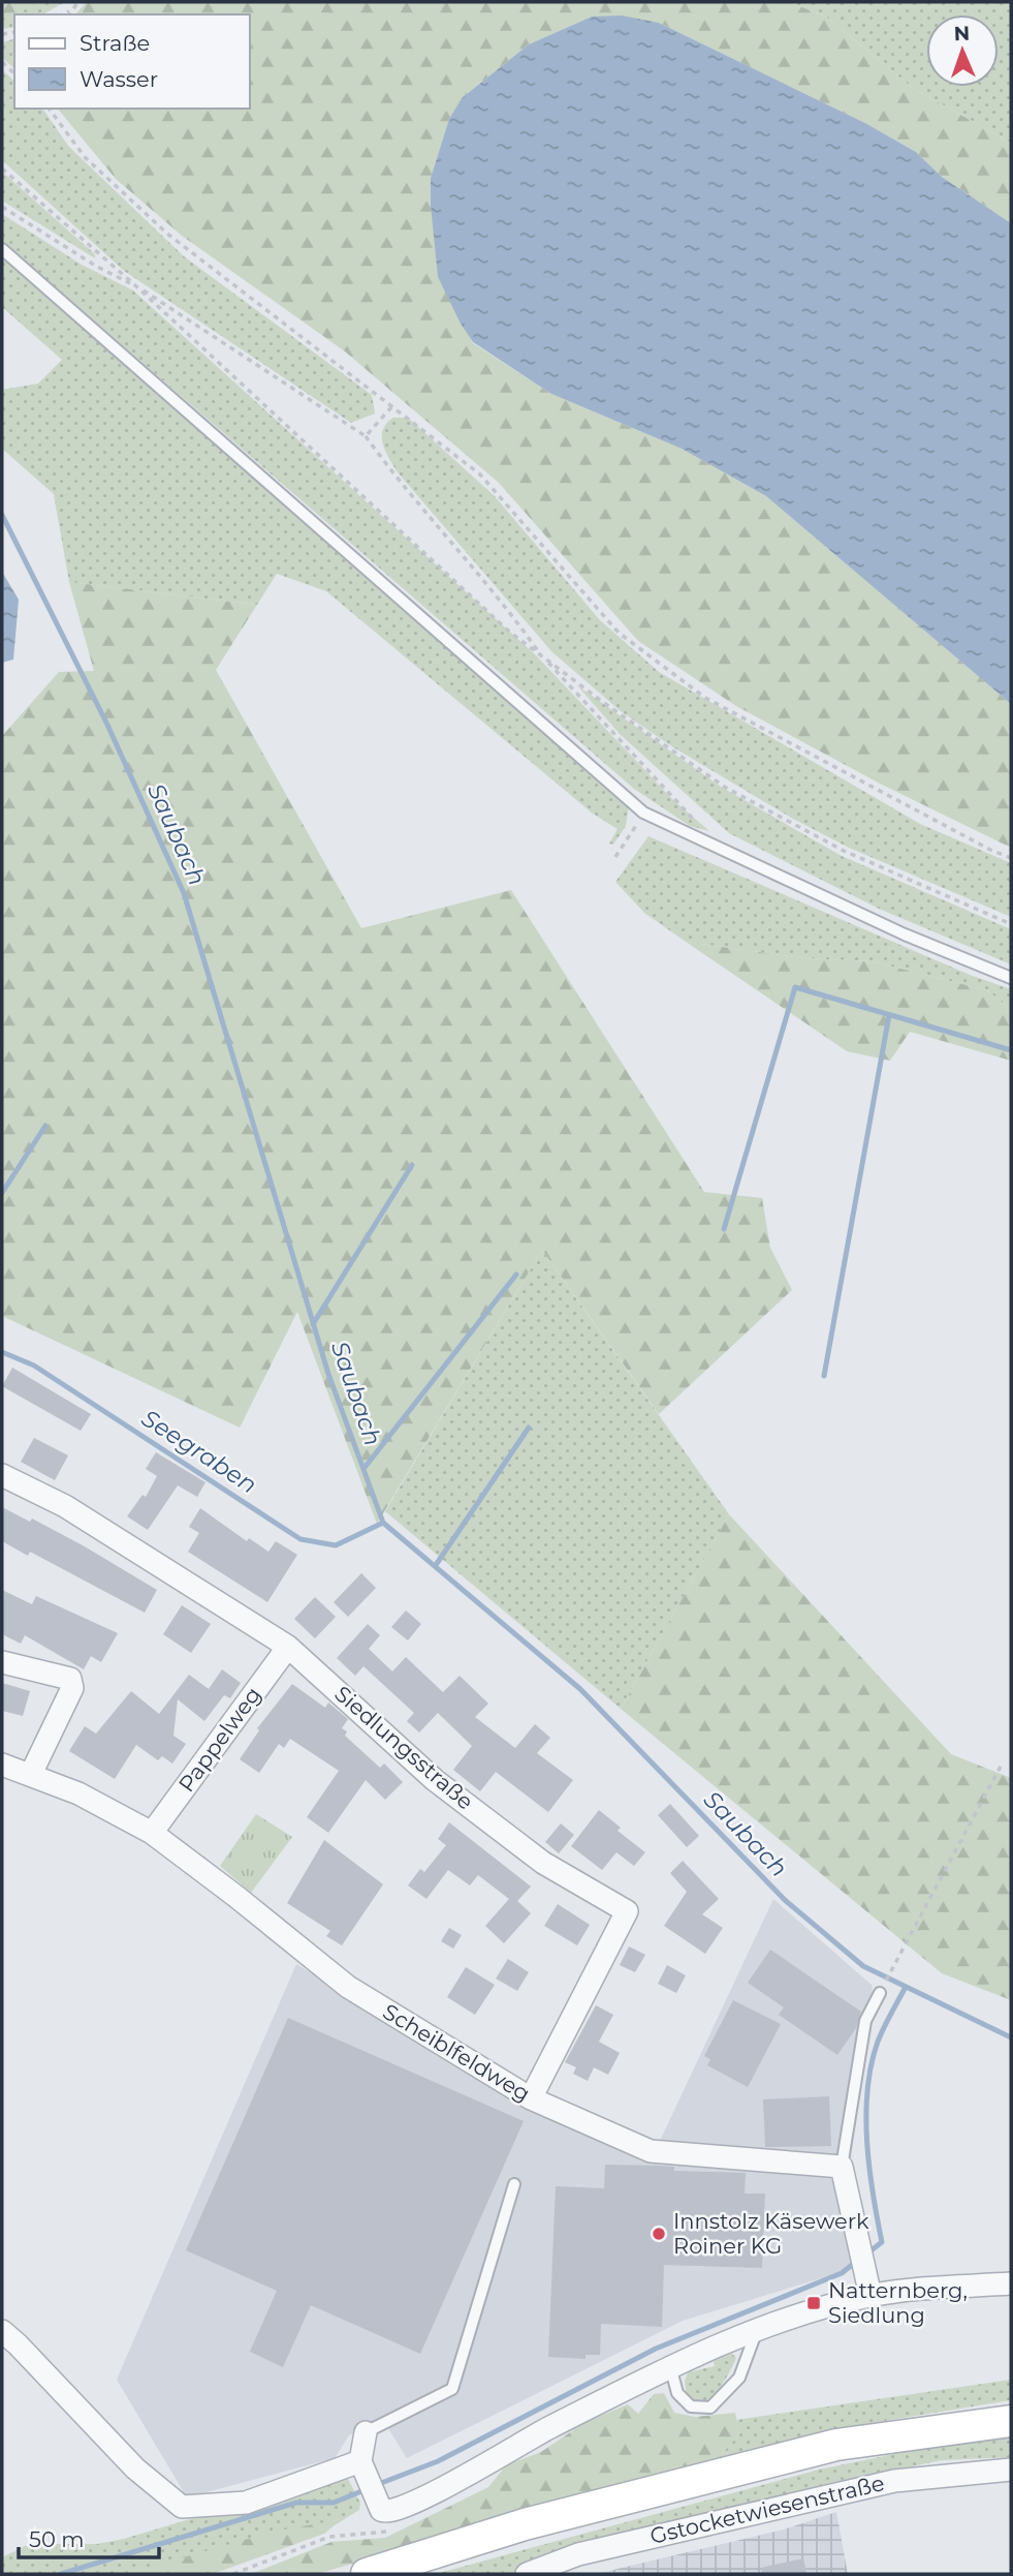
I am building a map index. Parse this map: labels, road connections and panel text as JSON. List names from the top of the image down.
{
  "streets": {
    "street": [
      "Pappelweg",
      "Siedlungsstraße",
      "Scheiblfeldweg",
      "Gstocketwiesenstraße"
    ]
  },
  "crossings": [
    ["Pappelweg", "Siedlungsstraße"],
    ["Pappelweg", "Scheiblfeldweg"],
    ["Siedlungsstraße", "Scheiblfeldweg"]
  ],
  "water": ["Saubach", "Seegraben"],
  "places": {
    "other": ["Innstolz Käsewerk Roiner KG"],
    "transit": ["Natternberg, Siedlung"]
  },
  "legend": ["Straße", "Wasser"],
  "scale_bar": "50 m",
  "north": "top"
}
